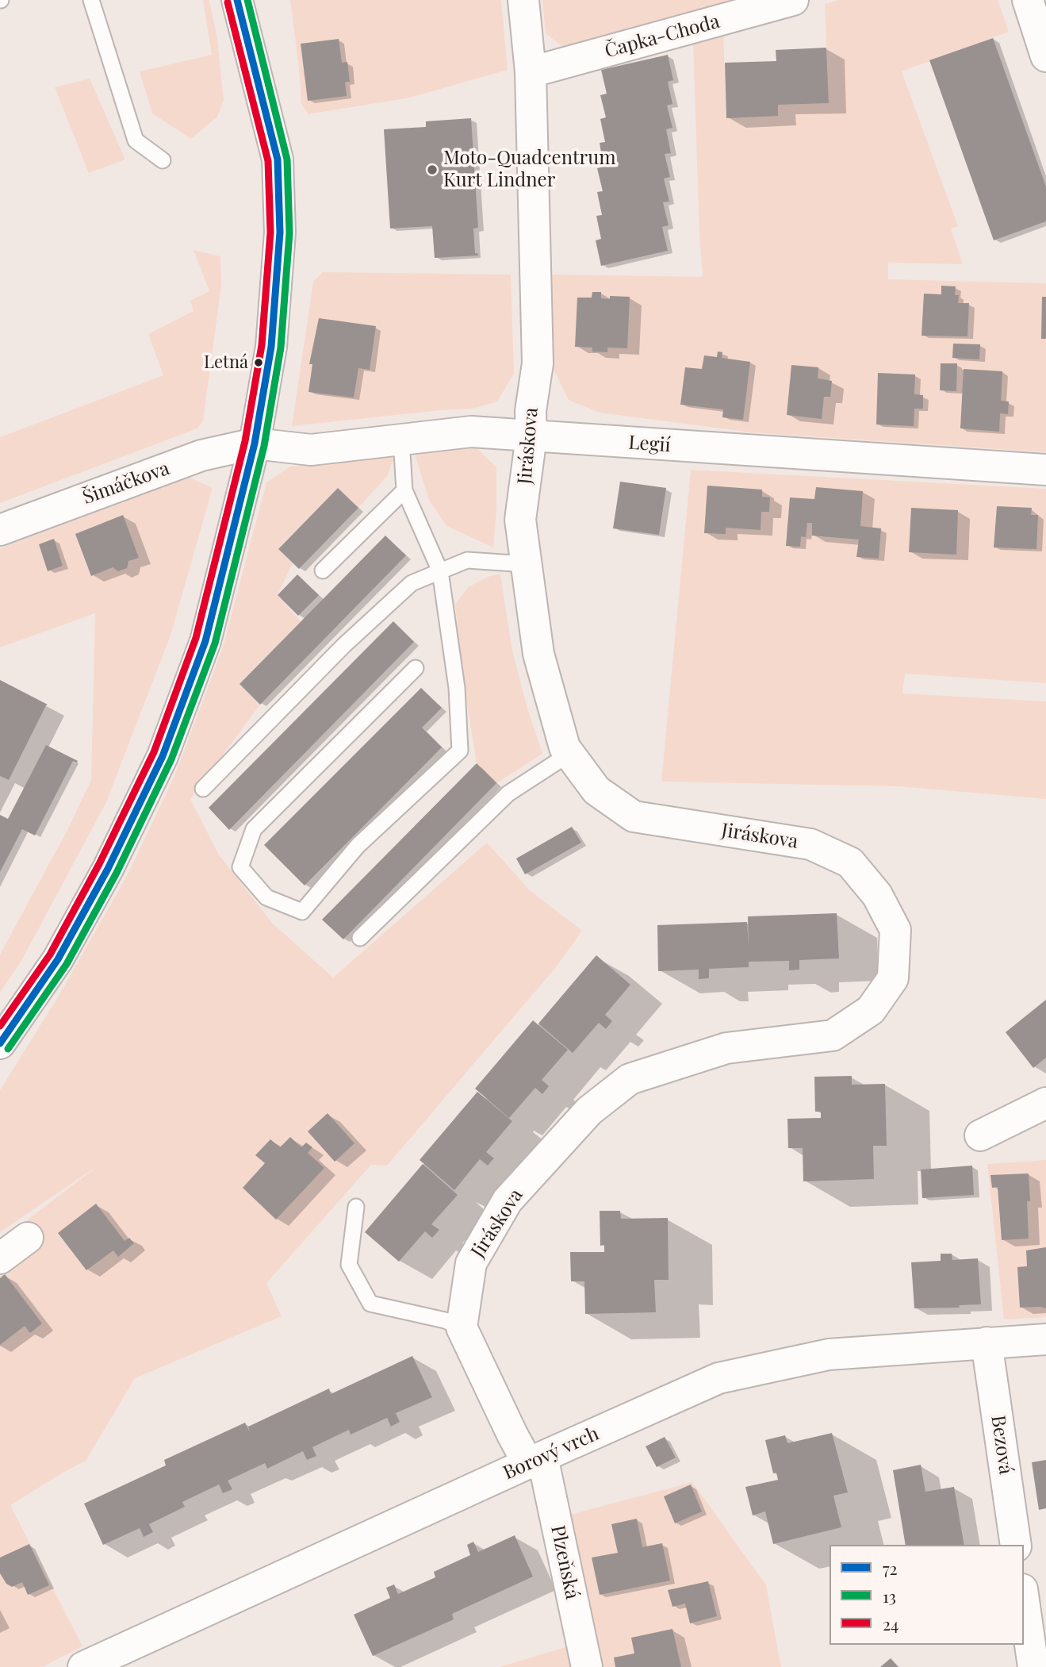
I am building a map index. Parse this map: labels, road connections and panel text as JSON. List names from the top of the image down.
{
  "streets": {
    "street": [
      "Čapka-Choda",
      "Legií",
      "Jiráskova",
      "Šimáčkova",
      "Bezová",
      "Borový vrch",
      "Plzeňská"
    ]
  },
  "crossings": [
    ["Čapka-Choda", "Jiráskova"],
    ["Legií", "Jiráskova"],
    ["Legií", "Šimáčkova"],
    ["Bezová", "Borový vrch"],
    ["Borový vrch", "Plzeňská"]
  ],
  "places": ["Moto-Quadcentrum Kurt Lindner", "Letná"],
  "lines": ["transit line 72", "transit line 13", "transit line 24"],
  "legend": ["72", "13", "24"]
}
